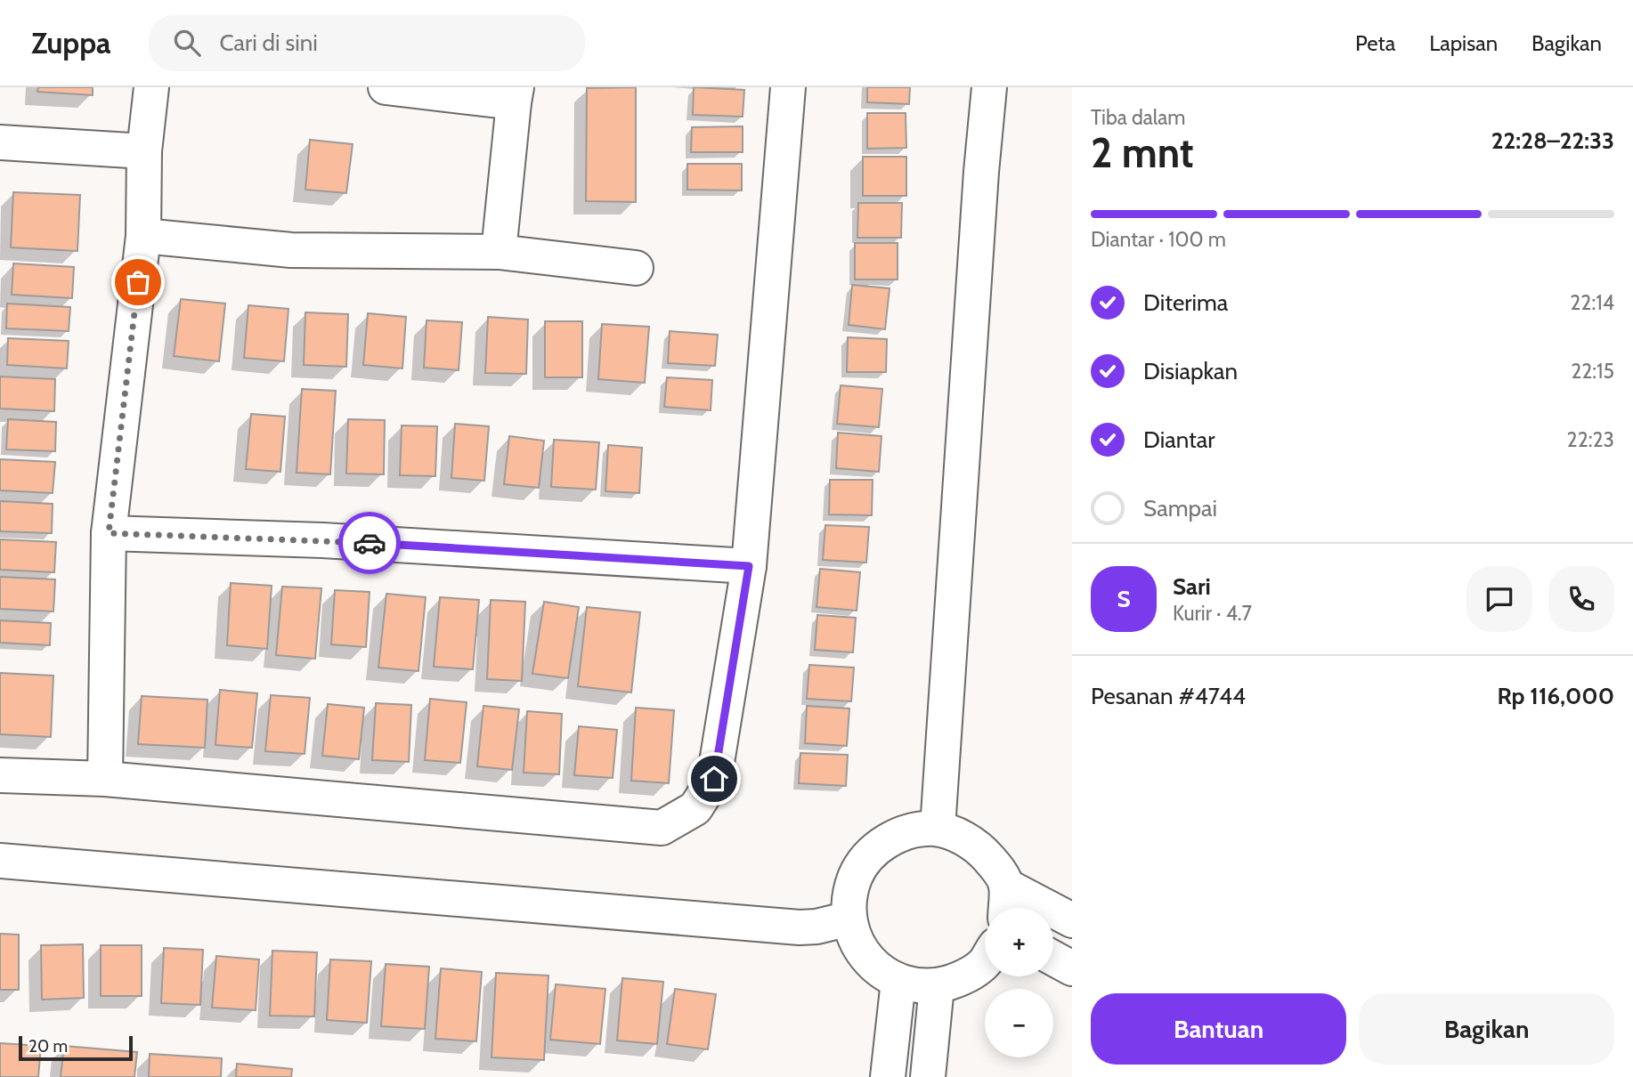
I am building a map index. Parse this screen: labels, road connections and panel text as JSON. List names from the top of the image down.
{
  "scale_bar": "20 m",
  "page": {
    "header": "Zuppa",
    "search": "Cari di sini",
    "nav": ["Peta", "Lapisan", "Bagikan"],
    "heading": ["2 mnt", "Tiba dalam", "22:28–22:33"],
    "panel": [
      "Sari",
      "Kurir · 4.7",
      "Pesanan #4744",
      "Rp 116,000"
    ],
    "bar": "Diantar · 100 m",
    "list": [
      ["Diterima", "22:14"],
      ["Disiapkan", "22:15"],
      ["Diantar", "22:23"],
      "Sampai"
    ],
    "round": "S",
    "map_buttons": ["+", "−"],
    "buttons": ["Bantuan", "Bagikan"],
    "scale": "20 m"
  }
}
